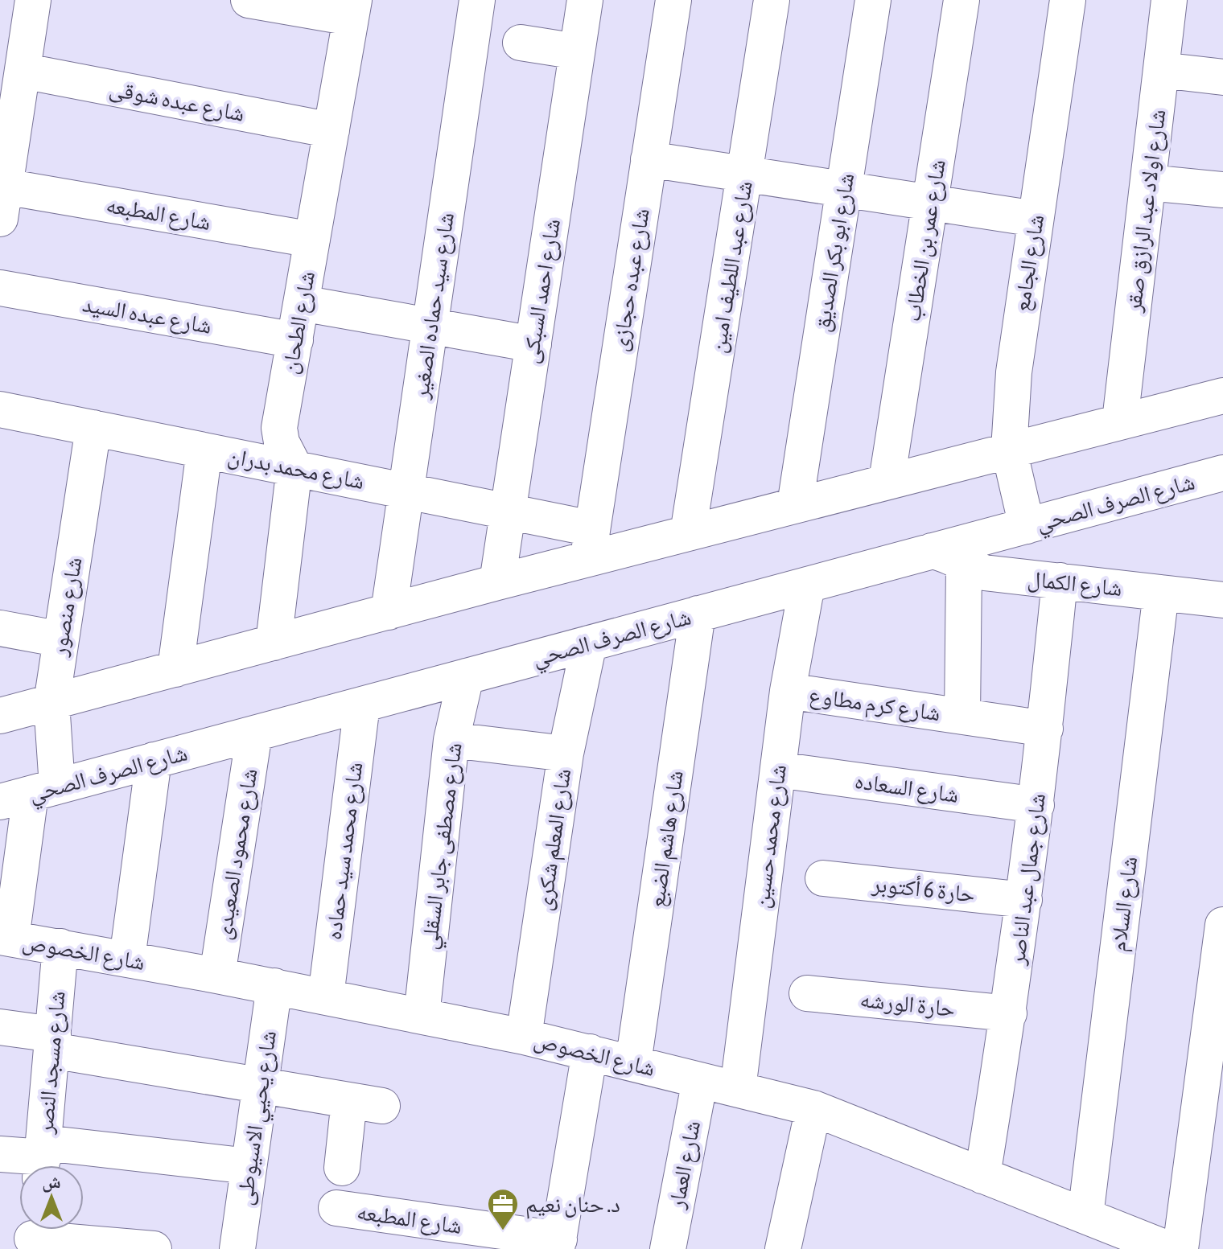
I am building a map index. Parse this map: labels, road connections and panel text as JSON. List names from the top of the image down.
{
  "streets": {
    "street": [
      "شارع عبده شوقى",
      "شارع اولاد عبد الرازق صقر",
      "شارع المطبعه",
      "شارع عمر بن الخطاب",
      "شارع ابو بكر الصديق",
      "شارع الجامع",
      "شارع عبد اللطيف امين",
      "شارع عبده حجازى",
      "شارع احمد السبكى",
      "شارع سيد حماده الصغير",
      "شارع عبده السيد",
      "شارع الطحان",
      "شارع محمد بدران",
      "شارع الصرف الصحي",
      "شارع الكمال",
      "شارع منصور",
      "شارع كرم مطاوع",
      "شارع السعاده",
      "شارع محمد حسين",
      "شارع هاشم الضبع",
      "شارع المعلم شكرى",
      "شارع مصطفى جابر السقلي",
      "شارع محمد سيد حماده",
      "شارع محمود الصعيدى",
      "شارع جمال عبد الناصر",
      "حارة 6 أكتوبر",
      "شارع السلام",
      "شارع الخصوص",
      "حارة الورشه",
      "شارع مسجد النصر",
      "شارع يحيي الاسيوطى",
      "شارع العمار"
    ]
  },
  "crossings": [
    ["شارع عبده شوقى", "شارع الطحان"],
    ["شارع المطبعه", "شارع الطحان"],
    ["شارع الجامع", "شارع الصرف الصحي"],
    ["شارع عبده حجازى", "شارع محمد بدران"],
    ["شارع احمد السبكى", "شارع محمد بدران"],
    ["شارع سيد حماده الصغير", "شارع محمد بدران"],
    ["شارع عبده السيد", "شارع الطحان"],
    ["شارع الطحان", "شارع محمد بدران"],
    ["شارع محمد بدران", "شارع منصور"],
    ["شارع الصرف الصحي", "شارع الكمال"],
    ["شارع الصرف الصحي", "شارع منصور"],
    ["شارع الصرف الصحي", "شارع محمد حسين"],
    ["شارع الصرف الصحي", "شارع هاشم الضبع"],
    ["شارع الصرف الصحي", "شارع المعلم شكرى"],
    ["شارع الصرف الصحي", "شارع مصطفى جابر السقلي"],
    ["شارع الصرف الصحي", "شارع محمد سيد حماده"],
    ["شارع الصرف الصحي", "شارع محمود الصعيدى"],
    ["شارع الكمال", "شارع كرم مطاوع"],
    ["شارع الكمال", "شارع جمال عبد الناصر"],
    ["شارع الكمال", "شارع السلام"],
    ["شارع منصور", "شارع الخصوص"],
    ["شارع كرم مطاوع", "شارع محمد حسين"],
    ["شارع كرم مطاوع", "شارع جمال عبد الناصر"],
    ["شارع السعاده", "شارع محمد حسين"],
    ["شارع السعاده", "شارع جمال عبد الناصر"],
    ["شارع محمد حسين", "شارع الخصوص"],
    ["شارع هاشم الضبع", "شارع الخصوص"],
    ["شارع المعلم شكرى", "شارع الخصوص"],
    ["شارع مصطفى جابر السقلي", "شارع الخصوص"],
    ["شارع محمد سيد حماده", "شارع الخصوص"],
    ["شارع محمود الصعيدى", "شارع الخصوص"],
    ["شارع جمال عبد الناصر", "حارة 6 أكتوبر"],
    ["شارع جمال عبد الناصر", "شارع الخصوص"],
    ["شارع جمال عبد الناصر", "حارة الورشه"],
    ["شارع السلام", "شارع الخصوص"],
    ["شارع الخصوص", "شارع مسجد النصر"],
    ["شارع الخصوص", "شارع يحيي الاسيوطى"],
    ["شارع الخصوص", "شارع العمار"]
  ],
  "places": {
    "office": ["د. حنان نعيم"]
  },
  "north": "top"
}
